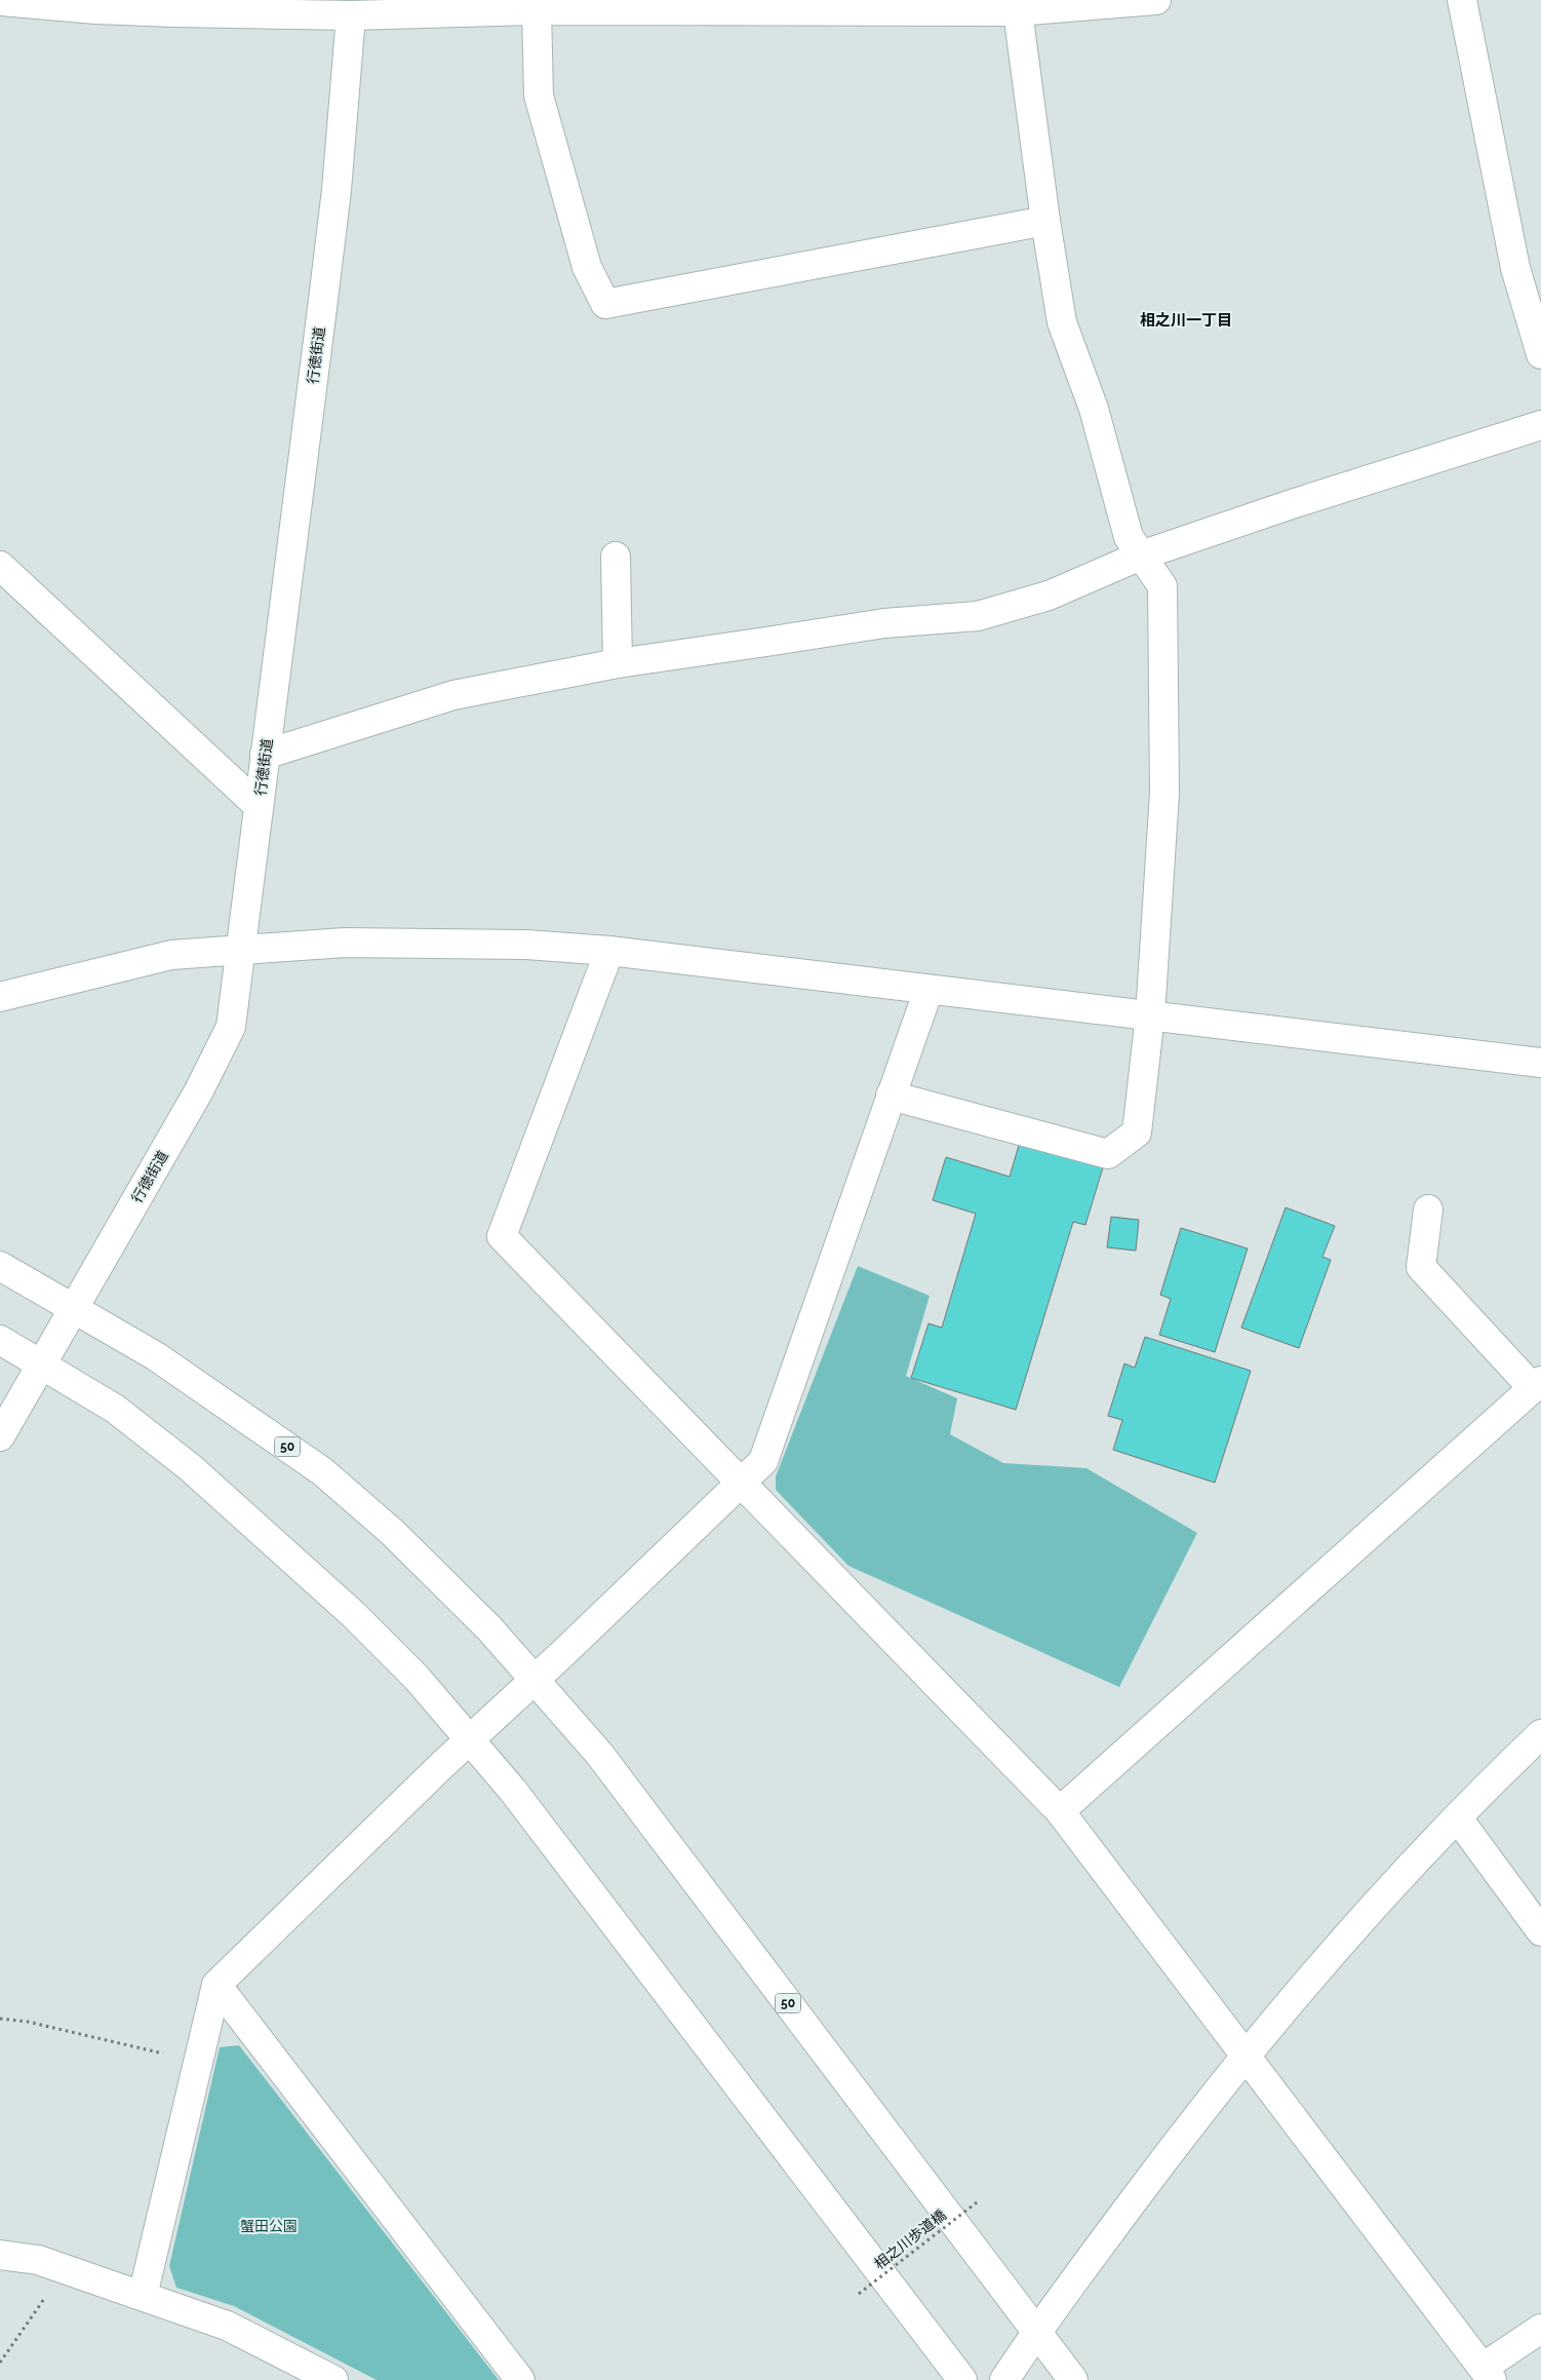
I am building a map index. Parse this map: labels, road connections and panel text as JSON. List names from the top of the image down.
{
  "streets": {
    "street": ["行徳街道", "50"],
    "path": ["相之川歩道橋"]
  },
  "crossings": [
    ["行徳街道", "50"]
  ],
  "districts": ["相之川一丁目"],
  "parks": ["蟹田公園"]
}
